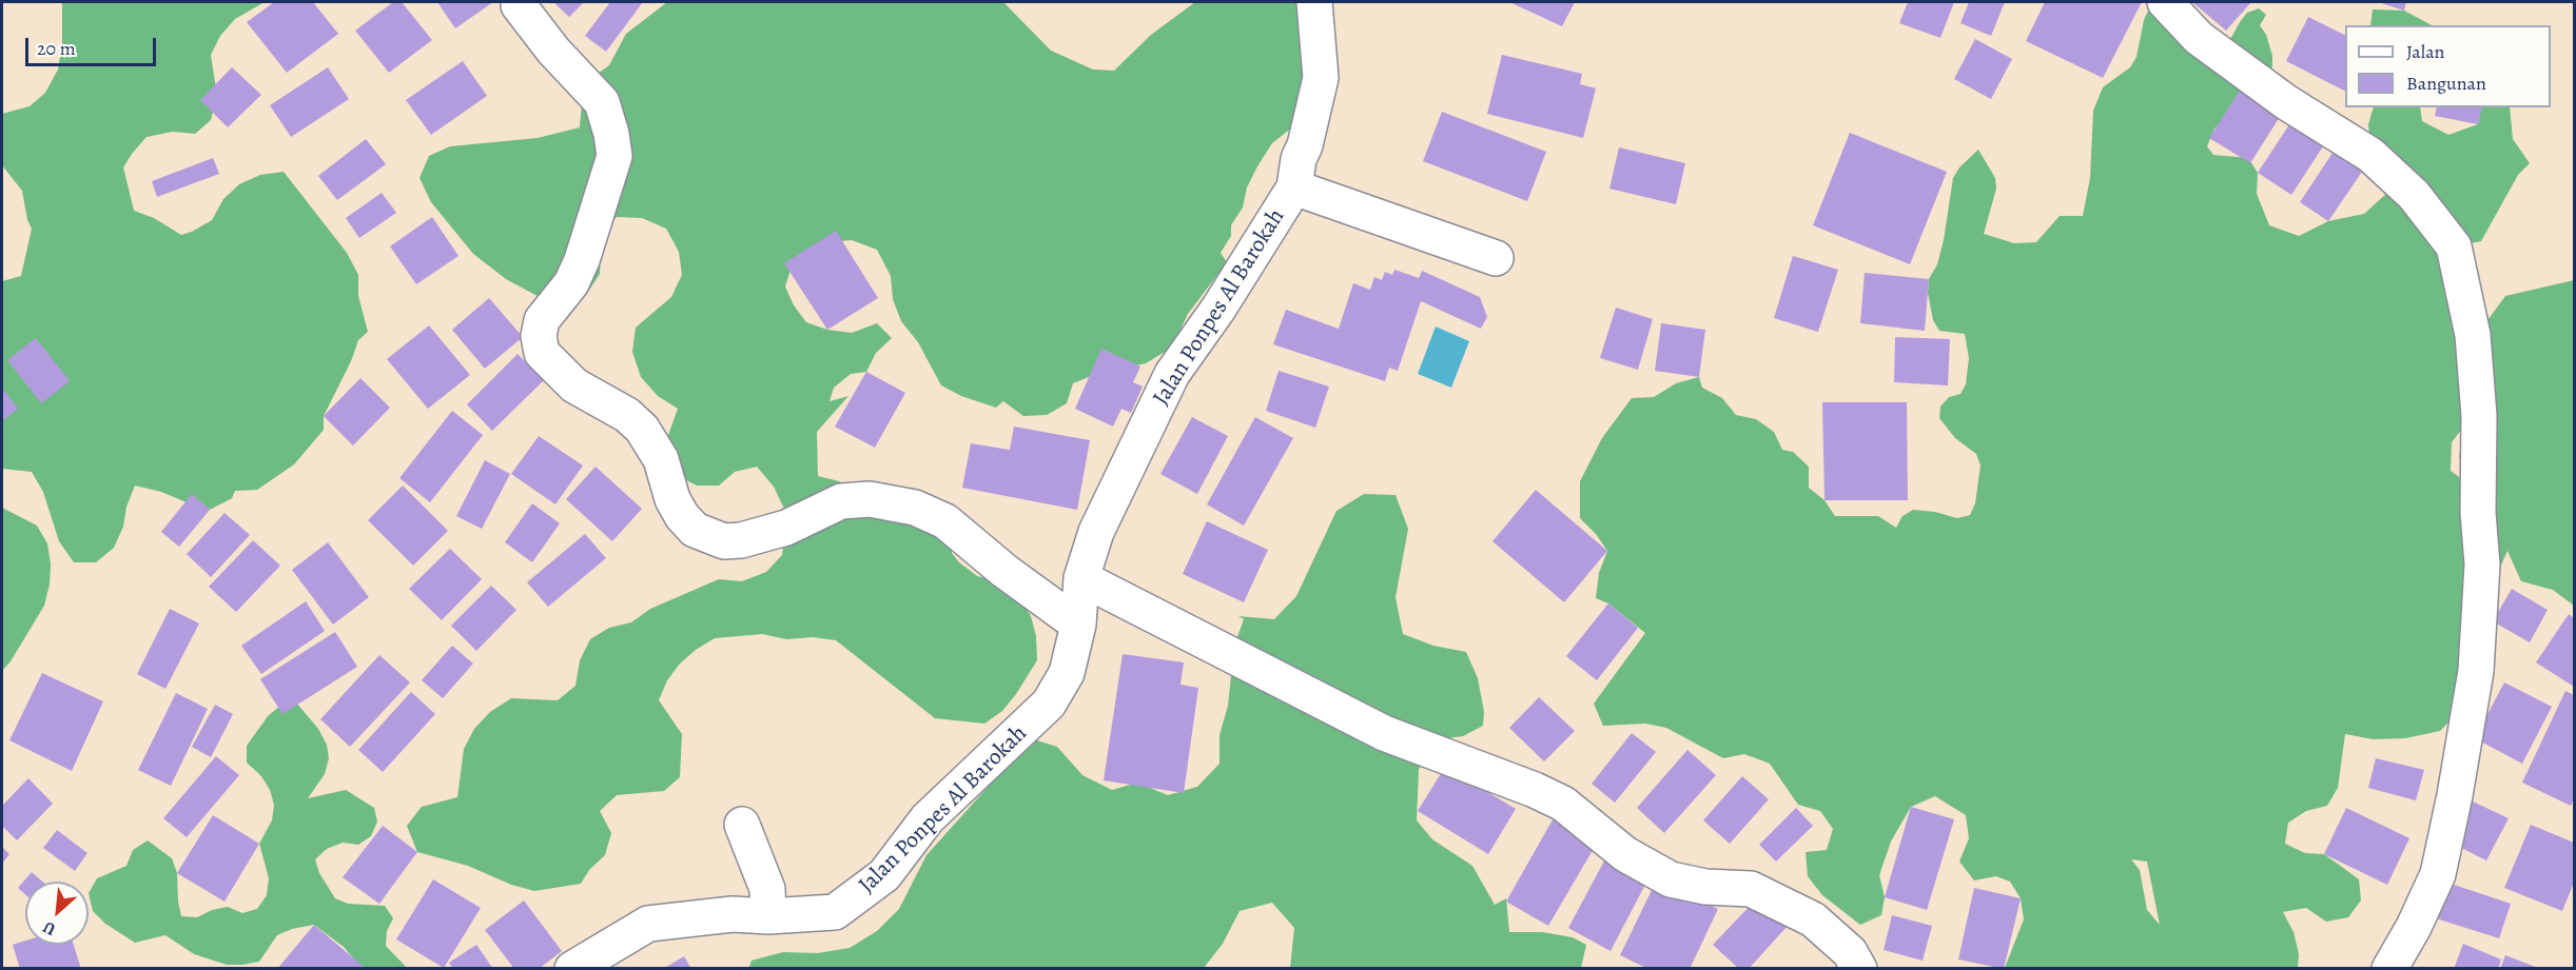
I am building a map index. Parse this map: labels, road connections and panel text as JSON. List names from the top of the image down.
{
  "streets": {
    "street": ["Jalan Ponpes Al Barokah"]
  },
  "legend": ["Jalan", "Bangunan"],
  "scale_bar": "20 m",
  "north": "bottom left"
}
